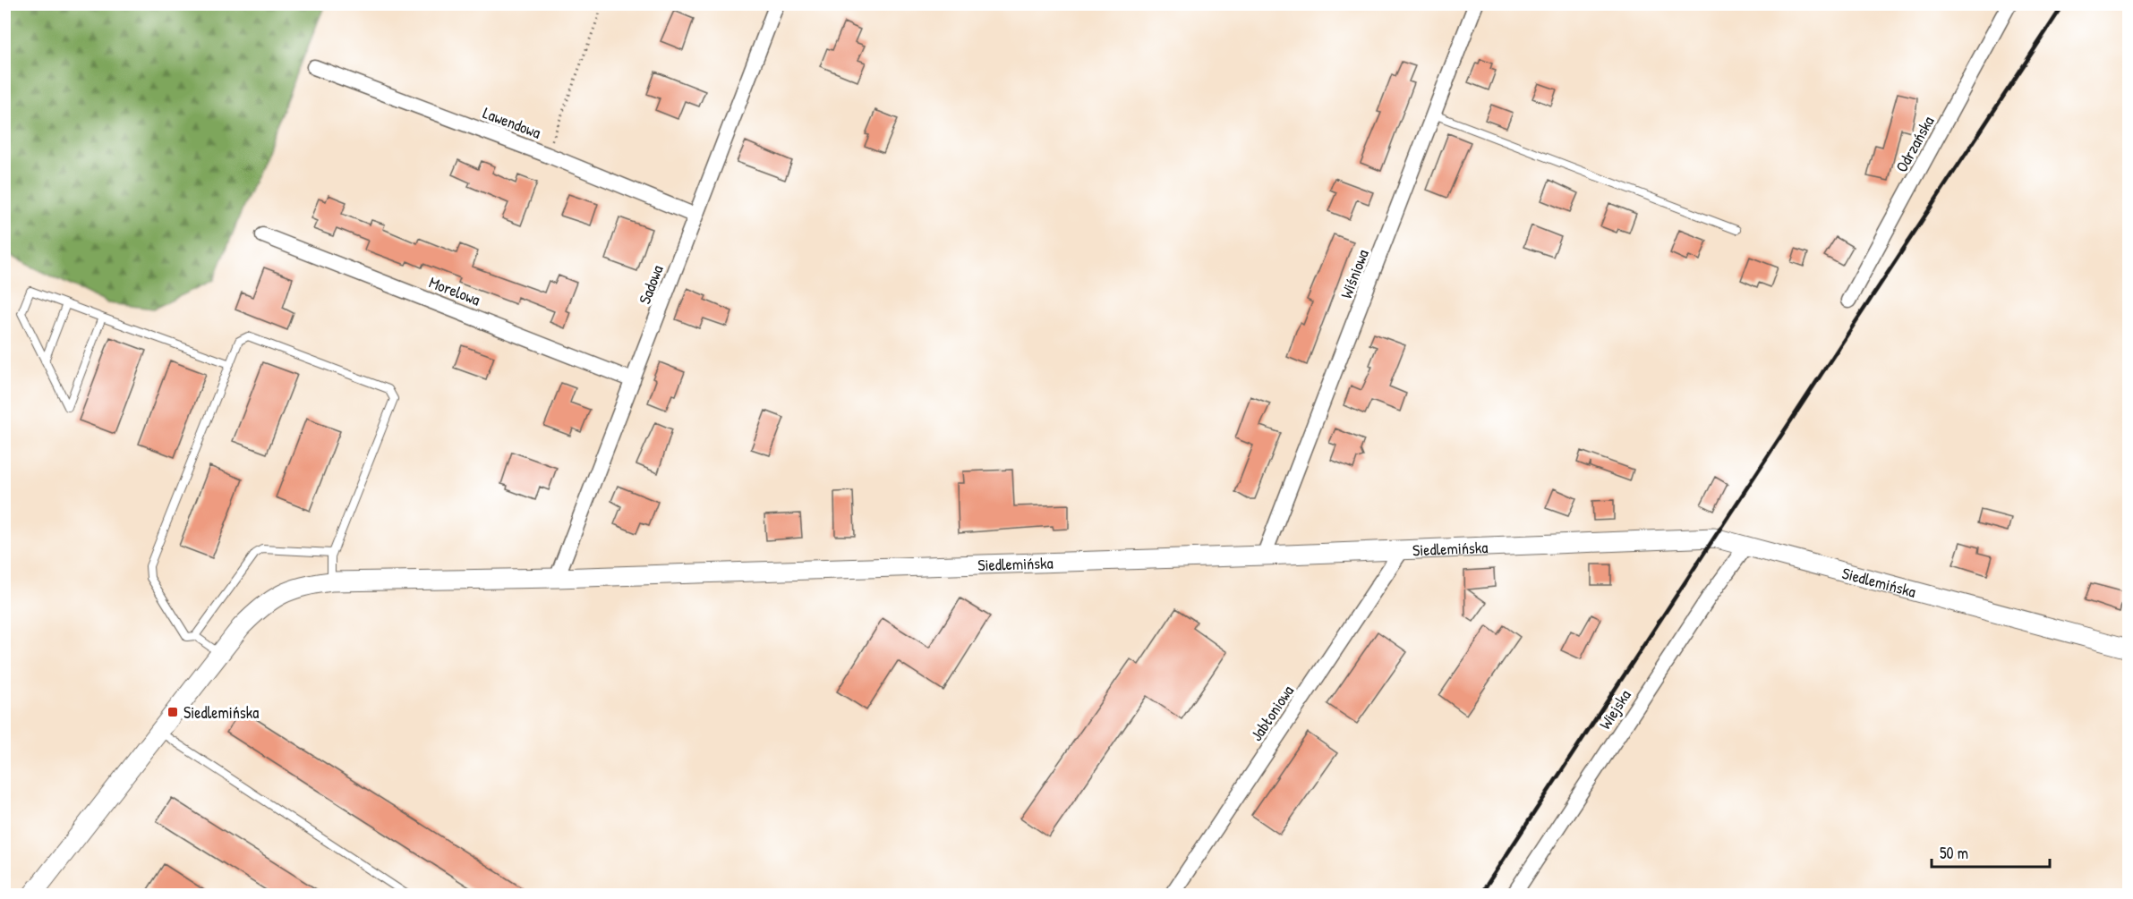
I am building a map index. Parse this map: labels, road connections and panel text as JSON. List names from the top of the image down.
{
  "streets": {
    "street": [
      "Lawendowa",
      "Odrzańska",
      "Wiśniowa",
      "Sadowa",
      "Morelowa",
      "Siedlemińska",
      "Wiejska",
      "Jabłoniowa"
    ]
  },
  "crossings": [
    ["Lawendowa", "Sadowa"],
    ["Wiśniowa", "Siedlemińska"],
    ["Sadowa", "Morelowa"],
    ["Sadowa", "Siedlemińska"],
    ["Siedlemińska", "Wiejska"],
    ["Siedlemińska", "Jabłoniowa"]
  ],
  "places": {
    "transit": ["Siedlemińska"]
  },
  "scale_bar": "50 m"
}
